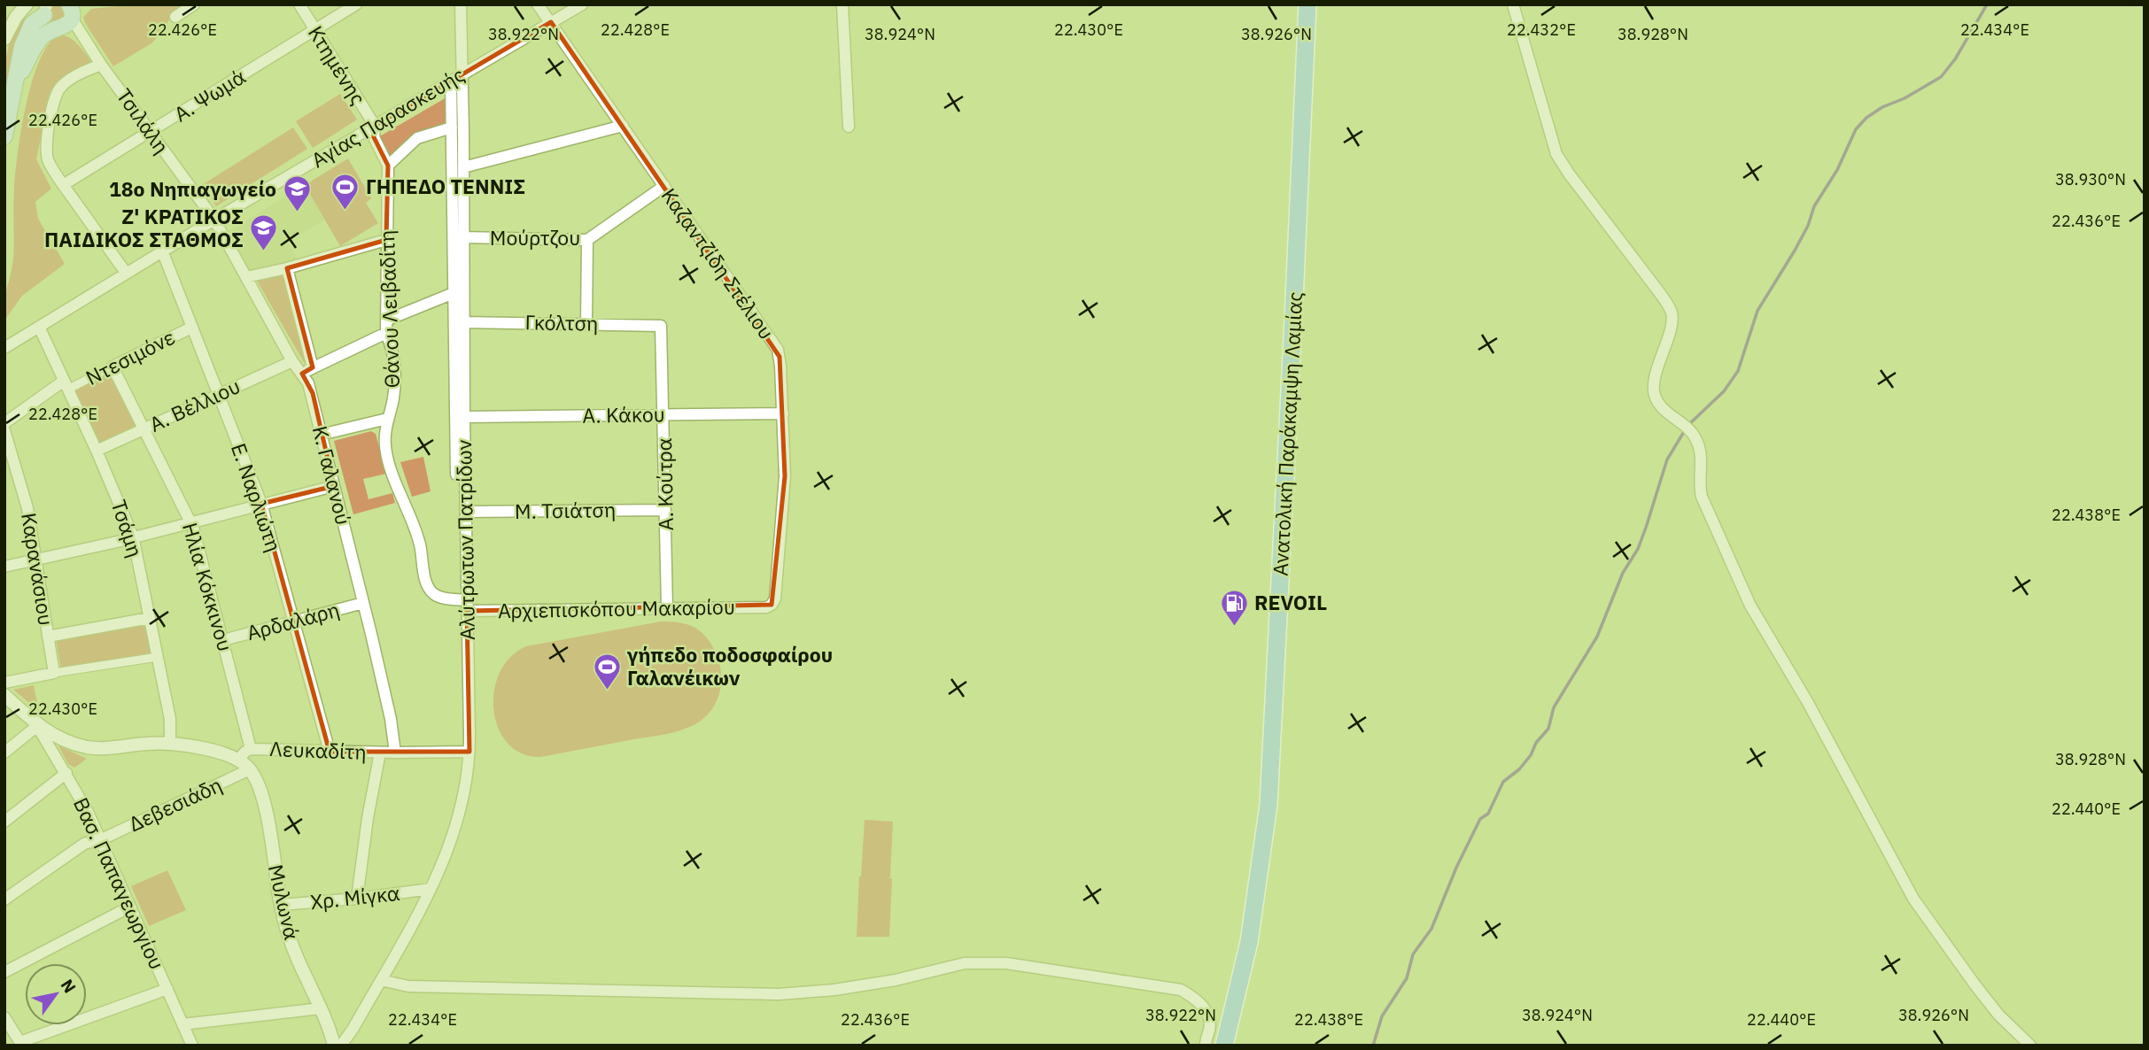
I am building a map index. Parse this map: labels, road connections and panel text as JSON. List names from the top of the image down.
{
  "streets": {
    "main road": ["Ανατολική Παράκαμψη Λαμίας"],
    "street": [
      "Κτημένης",
      "Α. Ψωμά",
      "Αγίας Παρασκευής",
      "Τσιλάλη",
      "Μούρτζου",
      "Καζαντζίδη Στέλιου",
      "Θάνου Λειβαδίτη",
      "Γκόλτση",
      "Ντεσιμόνε",
      "Α. Βέλλιου",
      "Α. Κάκου",
      "Κ. Γαλανού",
      "Α. Κούτρα",
      "Ε. Ναρλιώτη",
      "Μ. Τσιάτση",
      "Τσάμη",
      "Αλύτρωτων Πατρίδων",
      "Καρανάσιου",
      "Ηλία Κόκκινου",
      "Αρχιεπισκόπου Μακαρίου",
      "Αρδαλάρη",
      "Λευκαδίτη",
      "Δεβεσιάδη",
      "Βασ. Παπαγεωργίου",
      "Χρ. Μίγκα",
      "Μυλωνά"
    ]
  },
  "crossings": [
    ["Κτημένης", "Α. Ψωμά"],
    ["Κτημένης", "Αγίας Παρασκευής"],
    ["Κτημένης", "Θάνου Λειβαδίτη"],
    ["Α. Ψωμά", "Τσιλάλη"],
    ["Αγίας Παρασκευής", "Τσιλάλη"],
    ["Αγίας Παρασκευής", "Καζαντζίδη Στέλιου"],
    ["Αγίας Παρασκευής", "Θάνου Λειβαδίτη"],
    ["Αγίας Παρασκευής", "Κ. Γαλανού"],
    ["Αγίας Παρασκευής", "Ε. Ναρλιώτη"],
    ["Αγίας Παρασκευής", "Τσάμη"],
    ["Αγίας Παρασκευής", "Αλύτρωτων Πατρίδων"],
    ["Τσιλάλη", "Κ. Γαλανού"],
    ["Μούρτζου", "Καζαντζίδη Στέλιου"],
    ["Μούρτζου", "Αλύτρωτων Πατρίδων"],
    ["Καζαντζίδη Στέλιου", "Α. Κάκου"],
    ["Καζαντζίδη Στέλιου", "Αρχιεπισκόπου Μακαρίου"],
    ["Θάνου Λειβαδίτη", "Αλύτρωτων Πατρίδων"],
    ["Θάνου Λειβαδίτη", "Αρχιεπισκόπου Μακαρίου"],
    ["Γκόλτση", "Α. Κούτρα"],
    ["Γκόλτση", "Αλύτρωτων Πατρίδων"],
    ["Ντεσιμόνε", "Ε. Ναρλιώτη"],
    ["Ντεσιμόνε", "Τσάμη"],
    ["Ντεσιμόνε", "Ηλία Κόκκινου"],
    ["Α. Βέλλιου", "Κ. Γαλανού"],
    ["Α. Βέλλιου", "Ε. Ναρλιώτη"],
    ["Α. Βέλλιου", "Τσάμη"],
    ["Α. Βέλλιου", "Ηλία Κόκκινου"],
    ["Α. Κάκου", "Α. Κούτρα"],
    ["Α. Κάκου", "Αλύτρωτων Πατρίδων"],
    ["Κ. Γαλανού", "Αρδαλάρη"],
    ["Κ. Γαλανού", "Λευκαδίτη"],
    ["Α. Κούτρα", "Μ. Τσιάτση"],
    ["Α. Κούτρα", "Αρχιεπισκόπου Μακαρίου"],
    ["Ε. Ναρλιώτη", "Αρδαλάρη"],
    ["Ε. Ναρλιώτη", "Λευκαδίτη"],
    ["Μ. Τσιάτση", "Αλύτρωτων Πατρίδων"],
    ["Αλύτρωτων Πατρίδων", "Αρχιεπισκόπου Μακαρίου"],
    ["Αλύτρωτων Πατρίδων", "Λευκαδίτη"],
    ["Αλύτρωτων Πατρίδων", "Χρ. Μίγκα"],
    ["Ηλία Κόκκινου", "Αρδαλάρη"],
    ["Ηλία Κόκκινου", "Λευκαδίτη"],
    ["Λευκαδίτη", "Μυλωνά"],
    ["Δεβεσιάδη", "Βασ. Παπαγεωργίου"],
    ["Δεβεσιάδη", "Μυλωνά"],
    ["Χρ. Μίγκα", "Μυλωνά"]
  ],
  "places": {
    "sports": ["ΓΗΠΕΔΟ ΤΕΝΝΙΣ", "γήπεδο ποδοσφαίρου Γαλανέικων"],
    "school or university": ["18ο Νηπιαγωγείο", "Ζ' ΚΡΑΤΙΚΟΣ ΠΑΙΔΙΚΟΣ ΣΤΑΘΜΟΣ"],
    "fuel station": ["REVOIL"]
  },
  "north": "top right",
  "coordinates": [
    "22.426°E",
    "22.428°E",
    "22.430°E",
    "22.432°E",
    "22.434°E",
    "38.922°N",
    "38.924°N",
    "38.926°N",
    "38.928°N",
    "38.930°N",
    "22.436°E",
    "22.438°E",
    "22.440°E"
  ]
}
